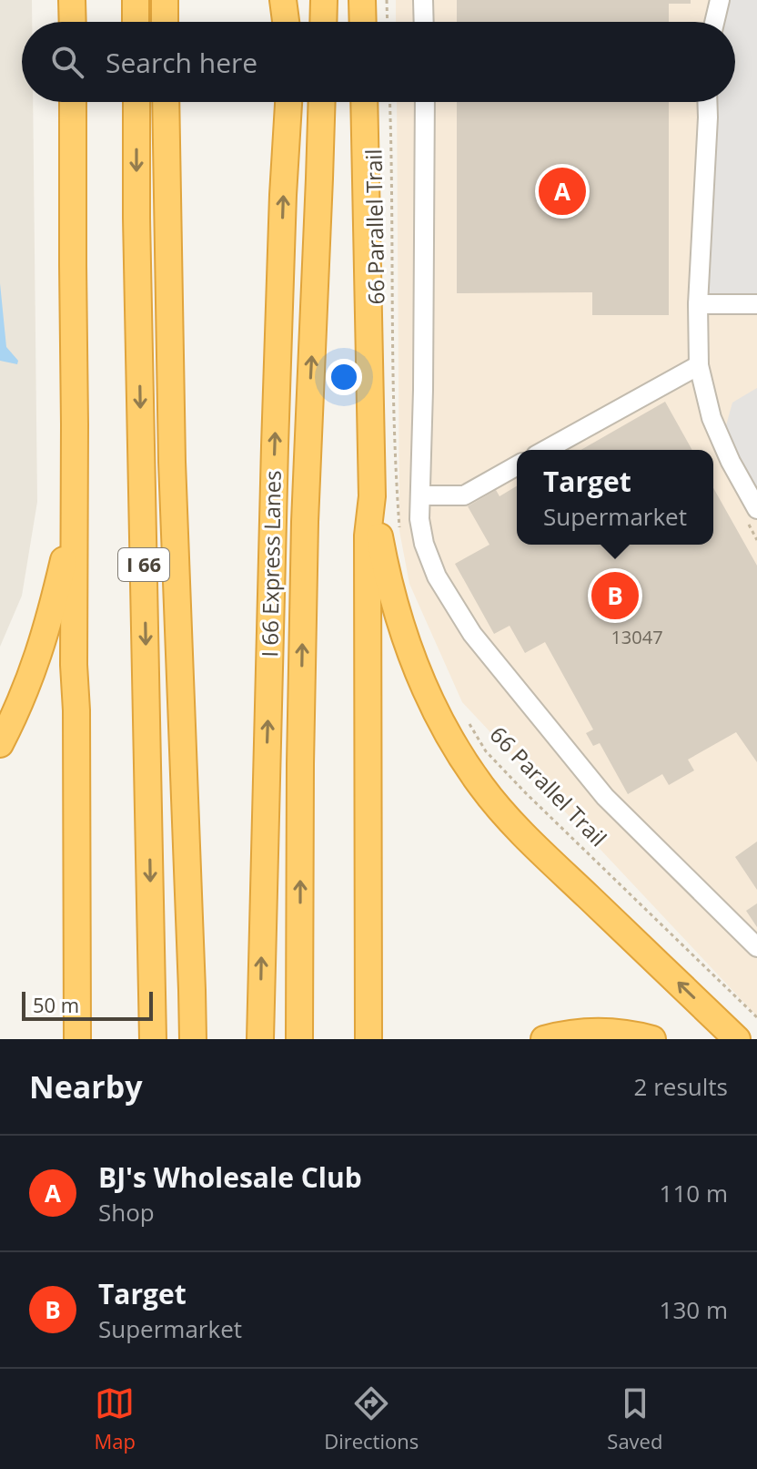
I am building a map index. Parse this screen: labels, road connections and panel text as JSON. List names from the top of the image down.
{
  "streets": {
    "highway": ["I 66 Express Lanes", "I 66"],
    "path": ["66 Parallel Trail"]
  },
  "house_numbers": ["13047"],
  "scale_bar": "50 m",
  "page": {
    "search": "Search here",
    "pins": ["A", "B"],
    "popup": ["Target", "Supermarket"],
    "scale": "50 m",
    "heading": ["Nearby", "2 results"],
    "list": [
      {
        "mark": "A",
        "name": "BJ's Wholesale Club",
        "note": "Shop",
        "value": "110 m"
      },
      {
        "mark": "B",
        "name": "Target",
        "note": "Supermarket",
        "value": "130 m"
      }
    ],
    "nav": ["Map", "Directions", "Saved"]
  }
}
